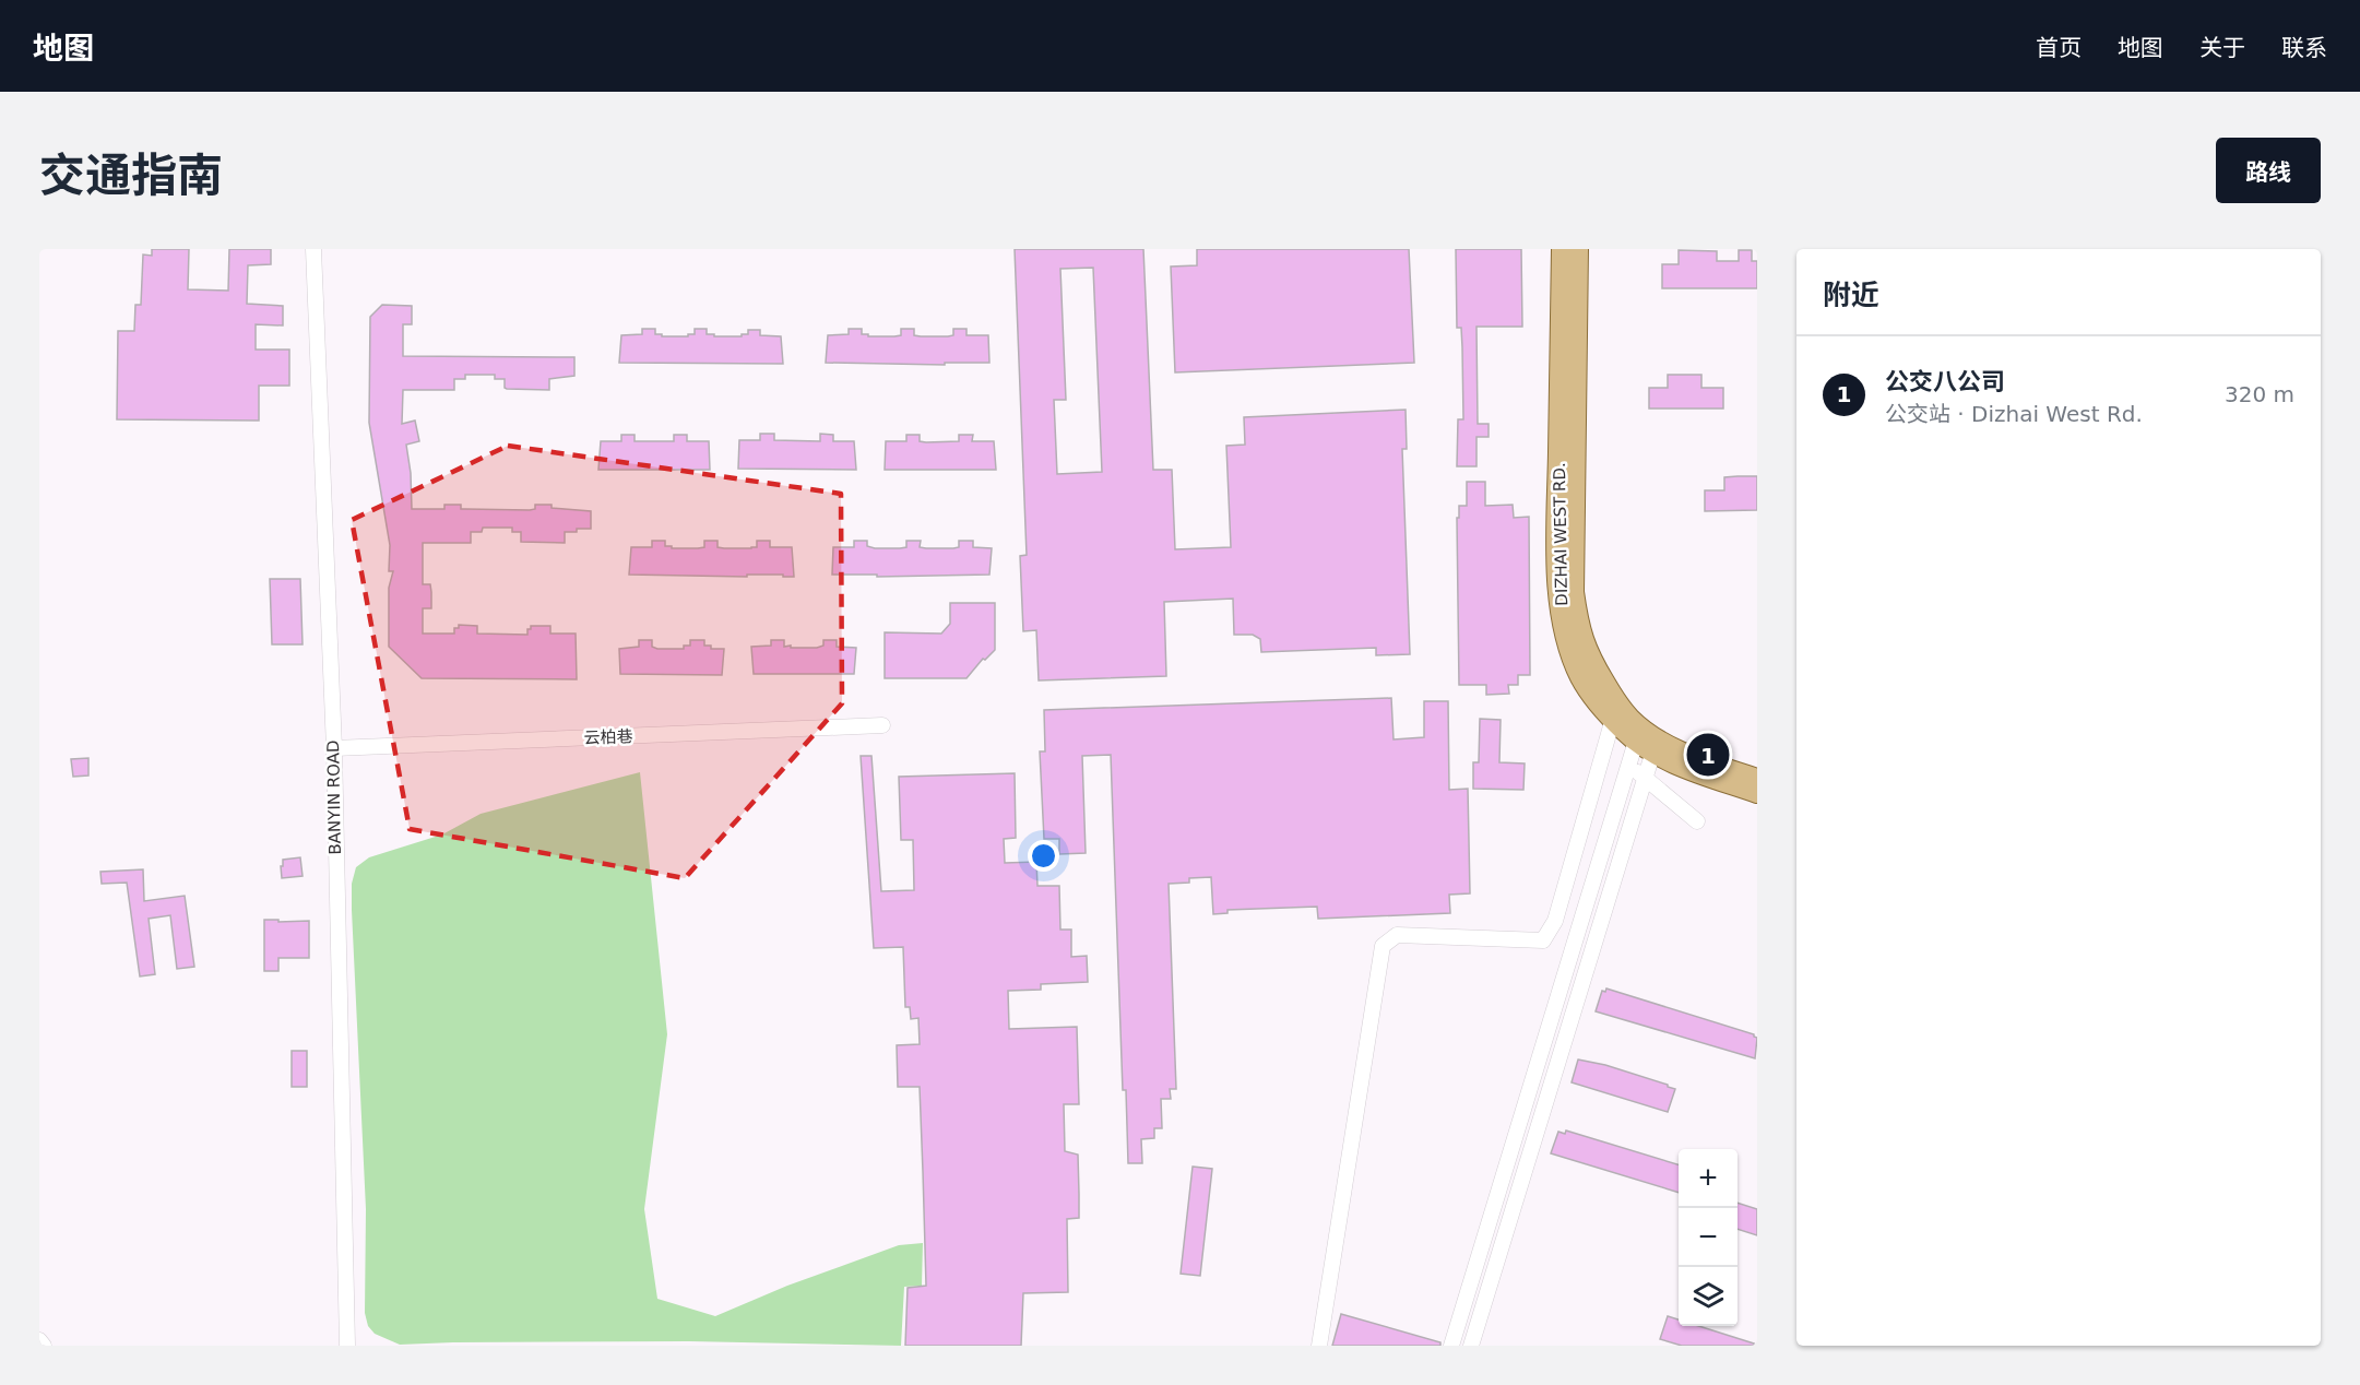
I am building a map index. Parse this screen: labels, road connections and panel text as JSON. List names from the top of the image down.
{
  "streets": {
    "main road": ["DIZHAI WEST RD."],
    "street": ["云柏巷", "BANYIN ROAD"]
  },
  "crossings": [
    ["云柏巷", "BANYIN ROAD"]
  ],
  "page": {
    "header": "地图",
    "nav": [
      "首页",
      "地图",
      "关于",
      "联系"
    ],
    "title": "交通指南",
    "buttons": "路线",
    "heading": "附近",
    "list": [
      {
        "mark": "1",
        "name": "公交八公司",
        "note": "公交站 · Dizhai West Rd.",
        "value": "320 m"
      }
    ],
    "pins": "1",
    "map_buttons": ["+", "−"]
  }
}
